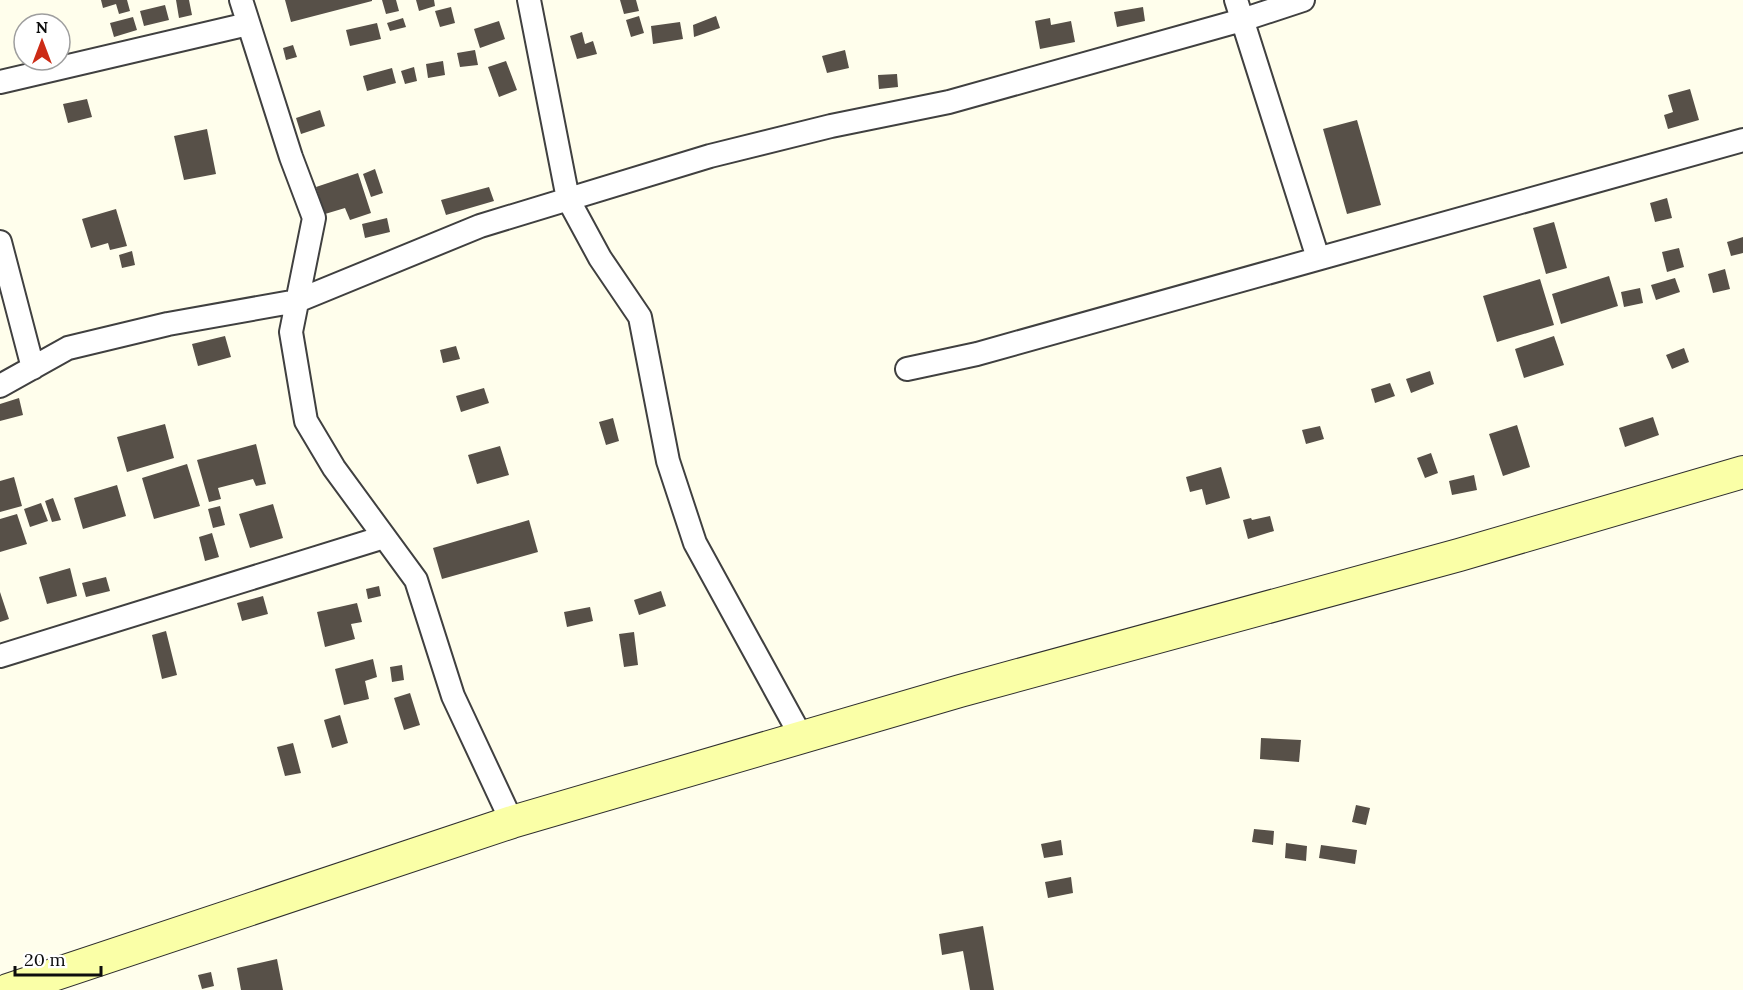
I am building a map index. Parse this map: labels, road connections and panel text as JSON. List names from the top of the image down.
{
  "scale_bar": "20 m",
  "north": "top"
}
